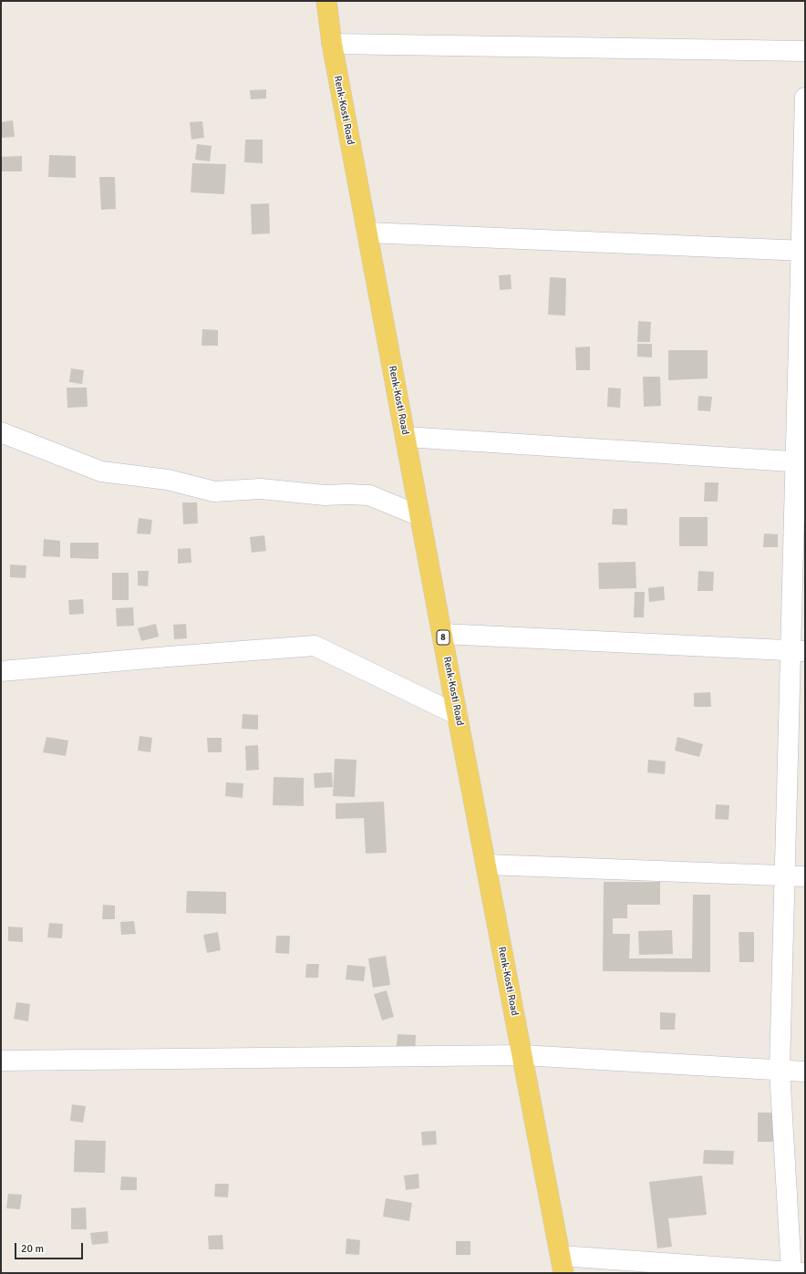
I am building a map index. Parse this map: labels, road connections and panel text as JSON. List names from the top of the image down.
{
  "streets": {
    "main road": ["Renk-Kosti Road", "8"]
  },
  "scale_bar": "20 m"
}
